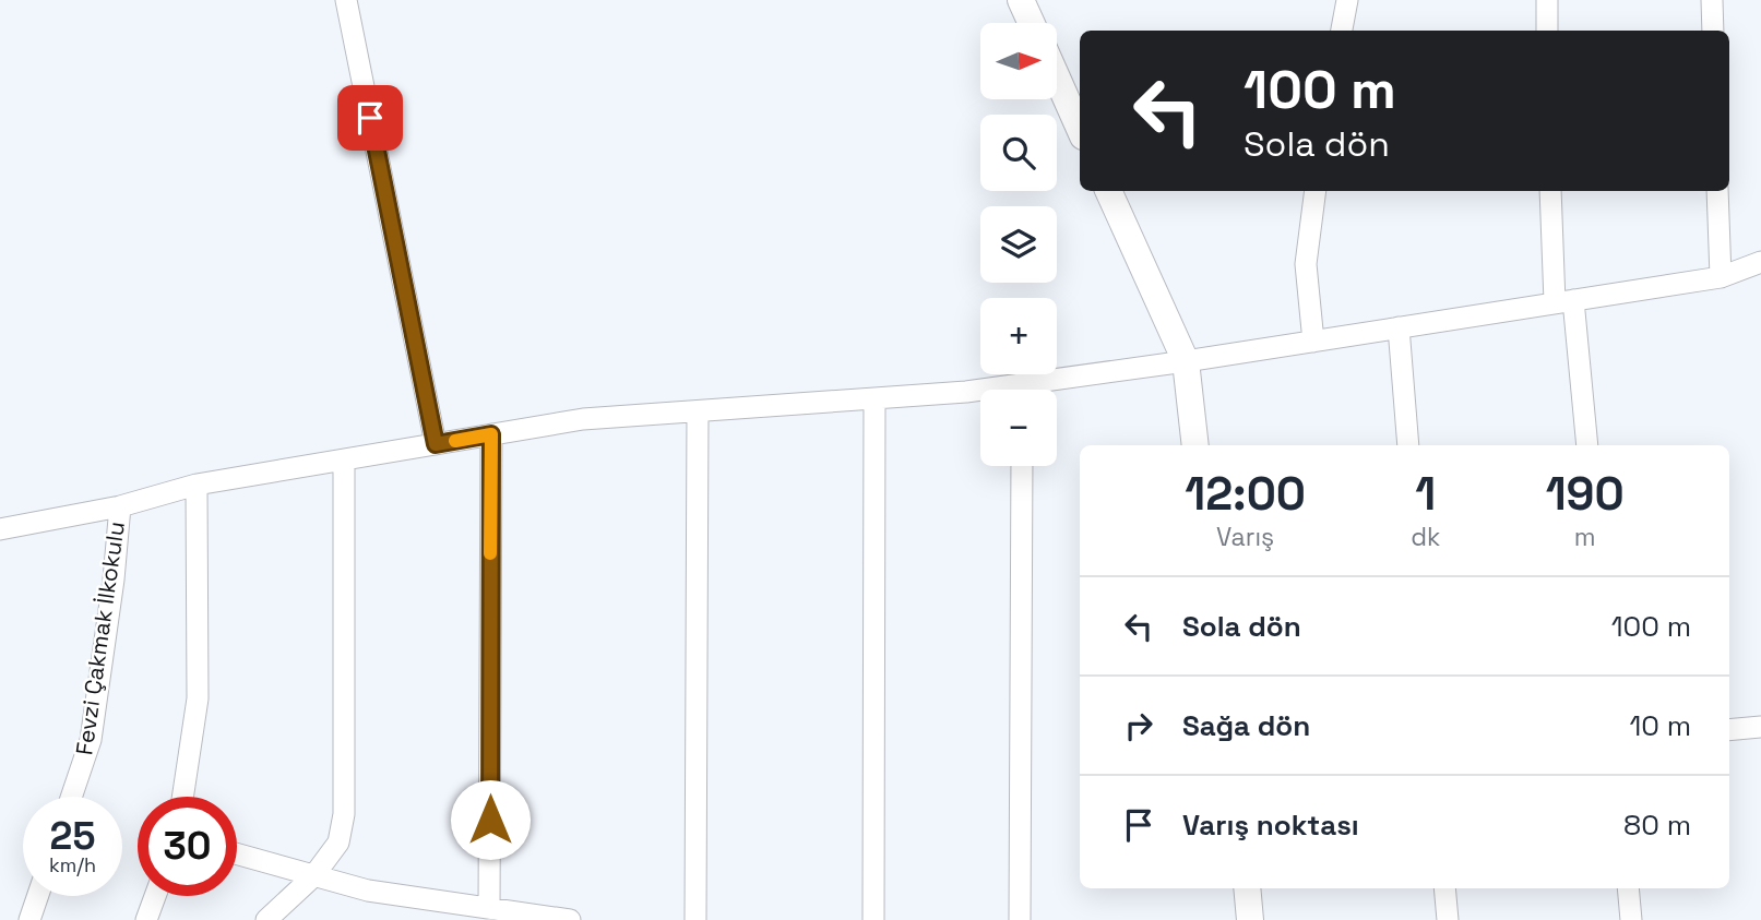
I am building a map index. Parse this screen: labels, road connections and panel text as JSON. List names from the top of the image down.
{
  "streets": {
    "street": ["Fevzi Çakmak İlkokulu"]
  },
  "north": "right",
  "page": {
    "map_buttons": ["+", "−"],
    "turn": ["100 m", "Sola dön"],
    "eta": [
      "12:00",
      "Varış",
      "1",
      "dk",
      "190",
      "m"
    ],
    "list": [
      {
        "name": "Sola dön",
        "value": "100 m"
      },
      {
        "name": "Sağa dön",
        "value": "10 m"
      },
      {
        "name": "Varış noktası",
        "value": "80 m"
      }
    ],
    "speed": "25 km/h",
    "limit": "30"
  }
}
